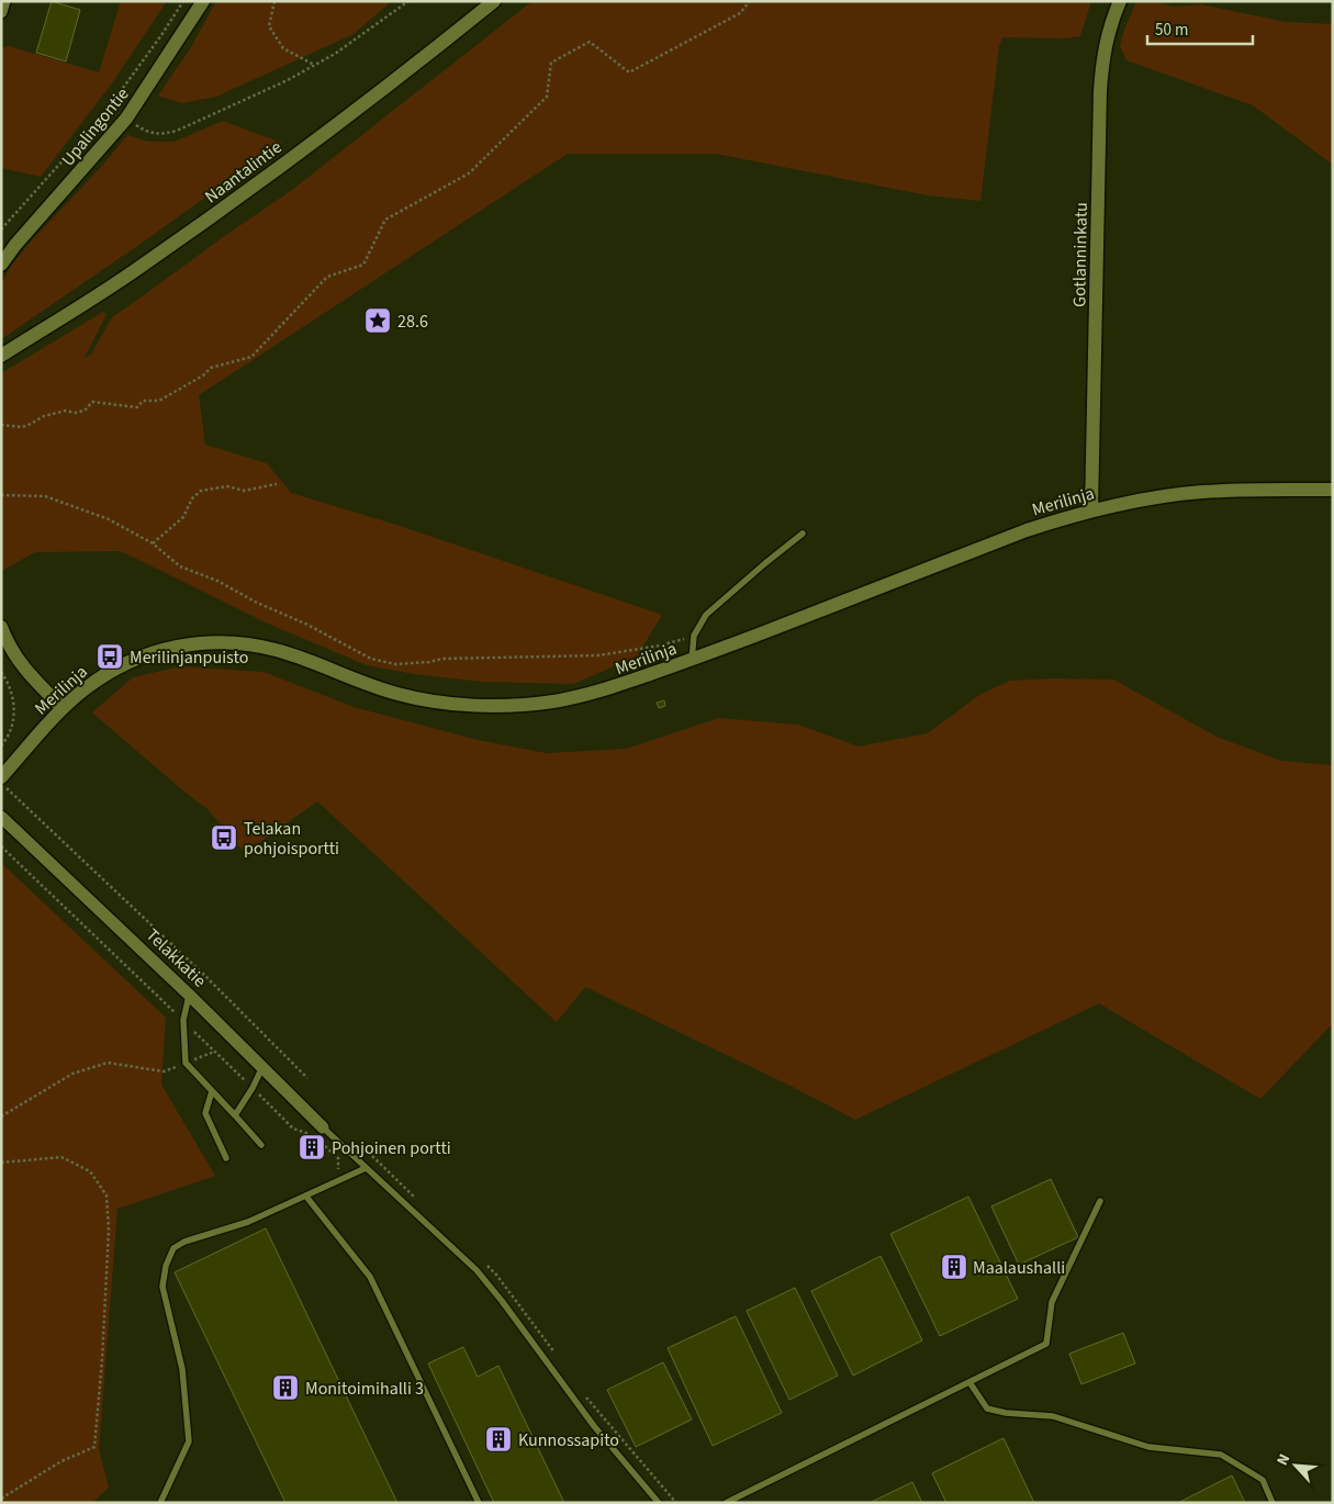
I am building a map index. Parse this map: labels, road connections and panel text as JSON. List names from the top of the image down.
{
  "streets": {
    "street": [
      "Upalingontie",
      "Naantalintie",
      "Gotlanninkatu",
      "Merilinja",
      "Telakkatie"
    ]
  },
  "crossings": [
    ["Gotlanninkatu", "Merilinja"]
  ],
  "places": {
    "place": ["28.6"],
    "bus stop": ["Merilinjanpuisto", "Telakan pohjoisportti"],
    "building": [
      "Pohjoinen portti",
      "Maalaushalli",
      "Monitoimihalli 3",
      "Kunnossapito"
    ]
  },
  "scale_bar": "50 m",
  "north": "top left"
}
